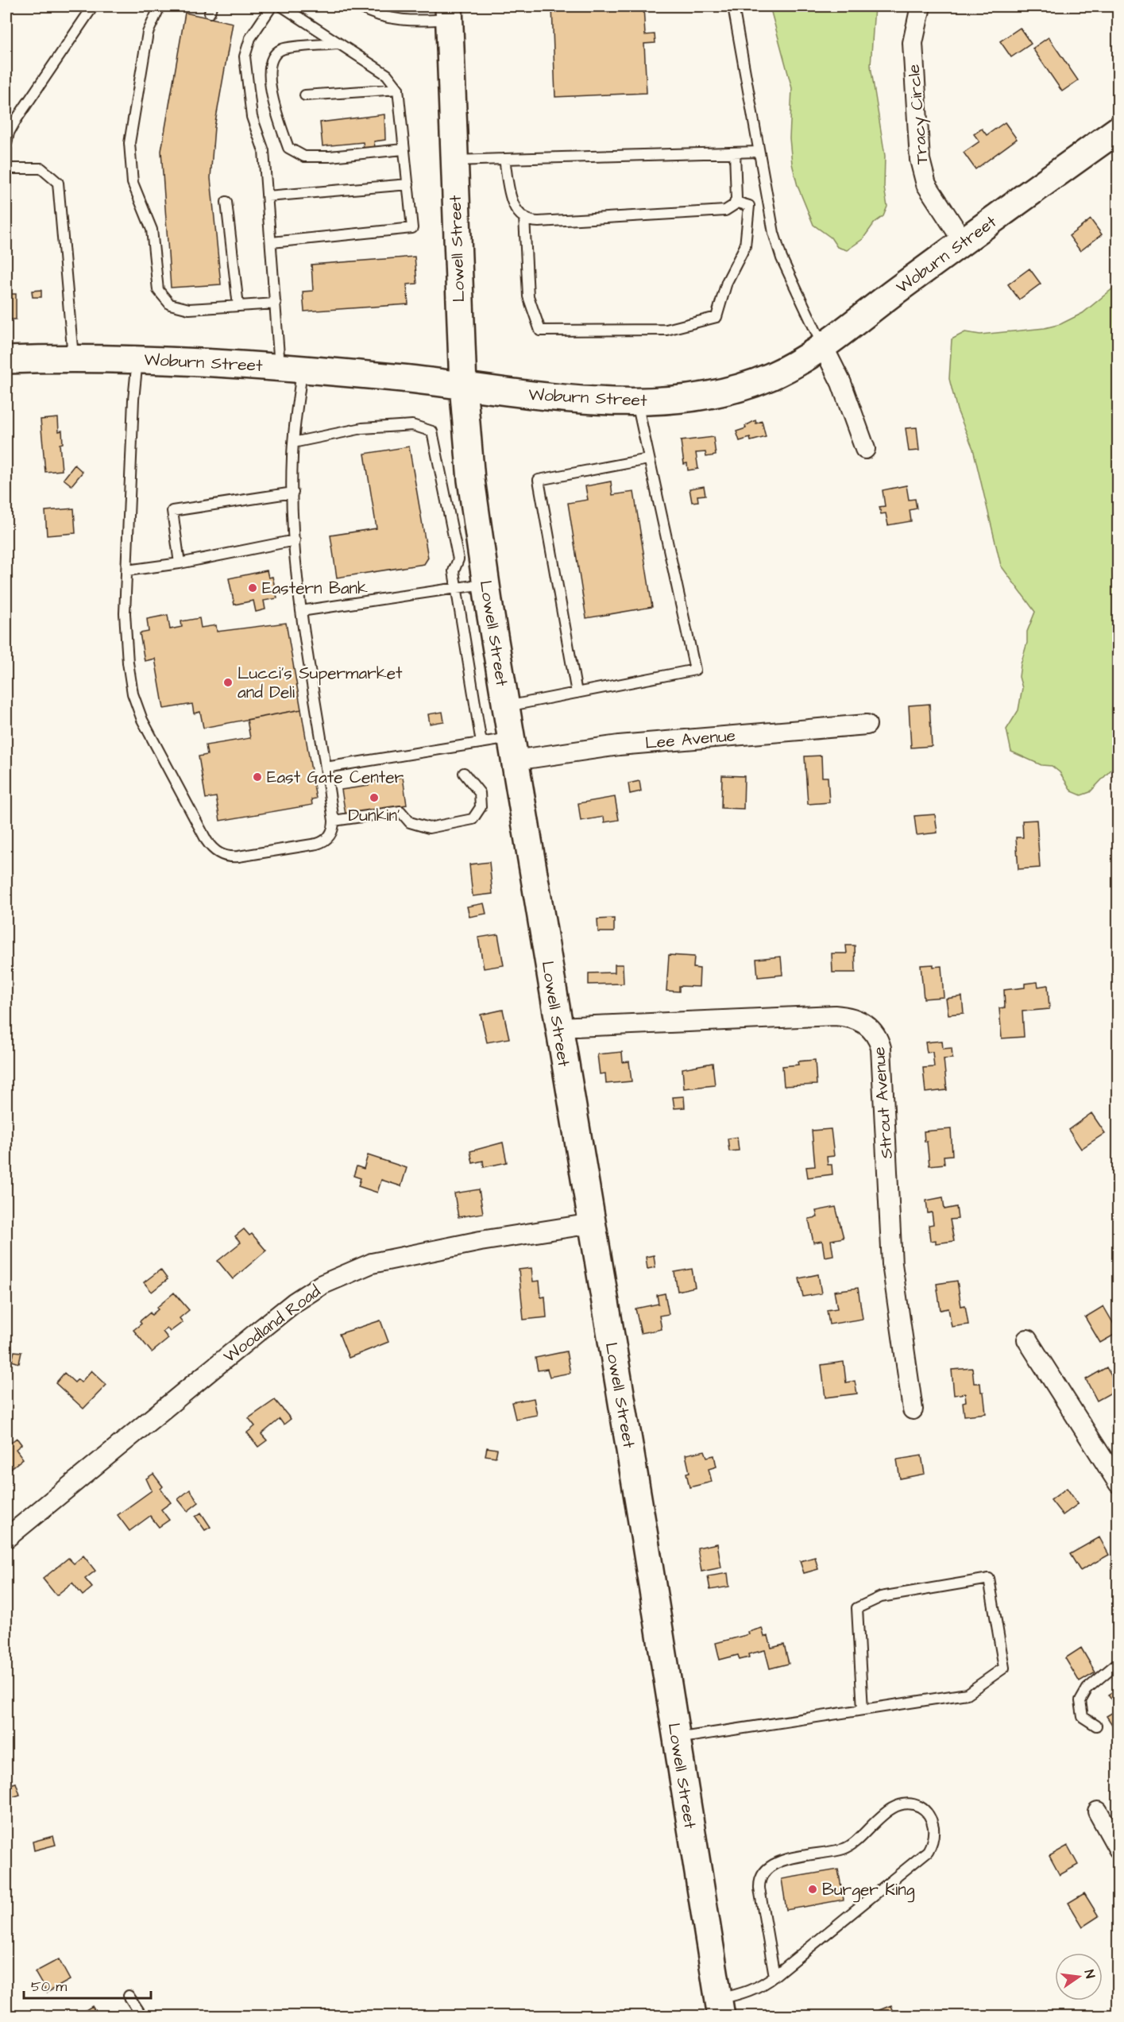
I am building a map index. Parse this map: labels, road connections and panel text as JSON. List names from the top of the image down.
{
  "streets": {
    "main road": ["Lowell Street", "Woburn Street"],
    "street": [
      "Tracy Circle",
      "Lee Avenue",
      "Strout Avenue",
      "Woodland Road"
    ]
  },
  "crossings": [
    ["Tracy Circle", "Woburn Street"],
    ["Lowell Street", "Woburn Street"],
    ["Lowell Street", "Lee Avenue"],
    ["Lowell Street", "Strout Avenue"],
    ["Lowell Street", "Woodland Road"]
  ],
  "places": [
    "Eastern Bank",
    "Lucci's Supermarket and Deli",
    "East Gate Center",
    "Dunkin'",
    "Burger King"
  ],
  "scale_bar": "50 m",
  "north": "right"
}
